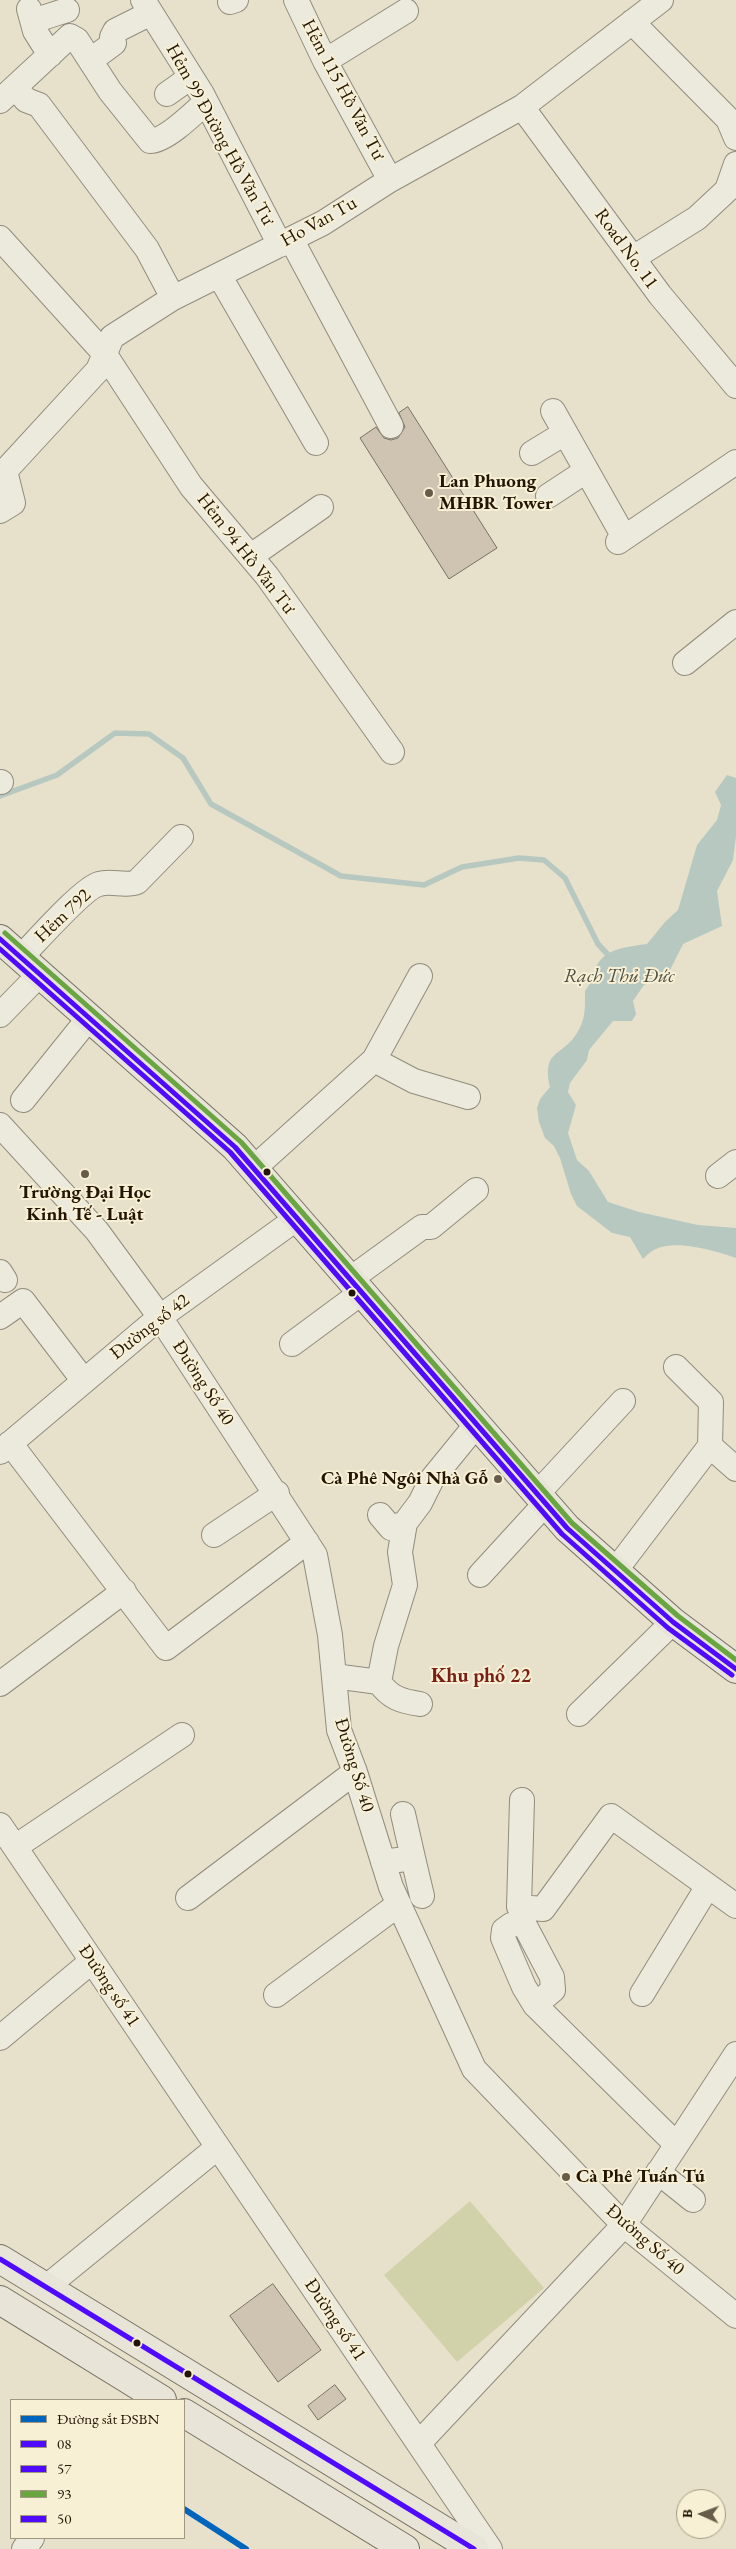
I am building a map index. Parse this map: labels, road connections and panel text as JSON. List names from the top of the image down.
{
  "streets": {
    "street": [
      "Hẻm 115 Hồ Văn Tư",
      "Hẻm 99 Đường Hồ Văn Tư",
      "Ho Van Tu",
      "Road No. 11",
      "Hẻm 94 Hồ Văn Tư",
      "Hẻm 792",
      "Đường số 42",
      "Đường Số 40",
      "Đường số 41"
    ]
  },
  "crossings": [
    ["Hẻm 115 Hồ Văn Tư", "Ho Van Tu"],
    ["Hẻm 99 Đường Hồ Văn Tư", "Ho Van Tu"],
    ["Ho Van Tu", "Road No. 11"],
    ["Ho Van Tu", "Hẻm 94 Hồ Văn Tư"],
    ["Đường số 42", "Đường Số 40"]
  ],
  "districts": ["Khu phố 22"],
  "water": ["Rạch Thủ Đức"],
  "places": [
    "Lan Phuong MHBR Tower",
    "Trường Đại Học Kinh Tế - Luật",
    "Cà Phê Ngôi Nhà Gỗ",
    "Cà Phê Tuấn Tú"
  ],
  "lines": [
    "transit line 93",
    "transit line 08",
    "transit line 57",
    "transit line 50",
    "rail line ĐSBN"
  ],
  "legend": [
    "Đường sắt ĐSBN",
    "08",
    "57",
    "93",
    "50"
  ],
  "north": "left"
}
